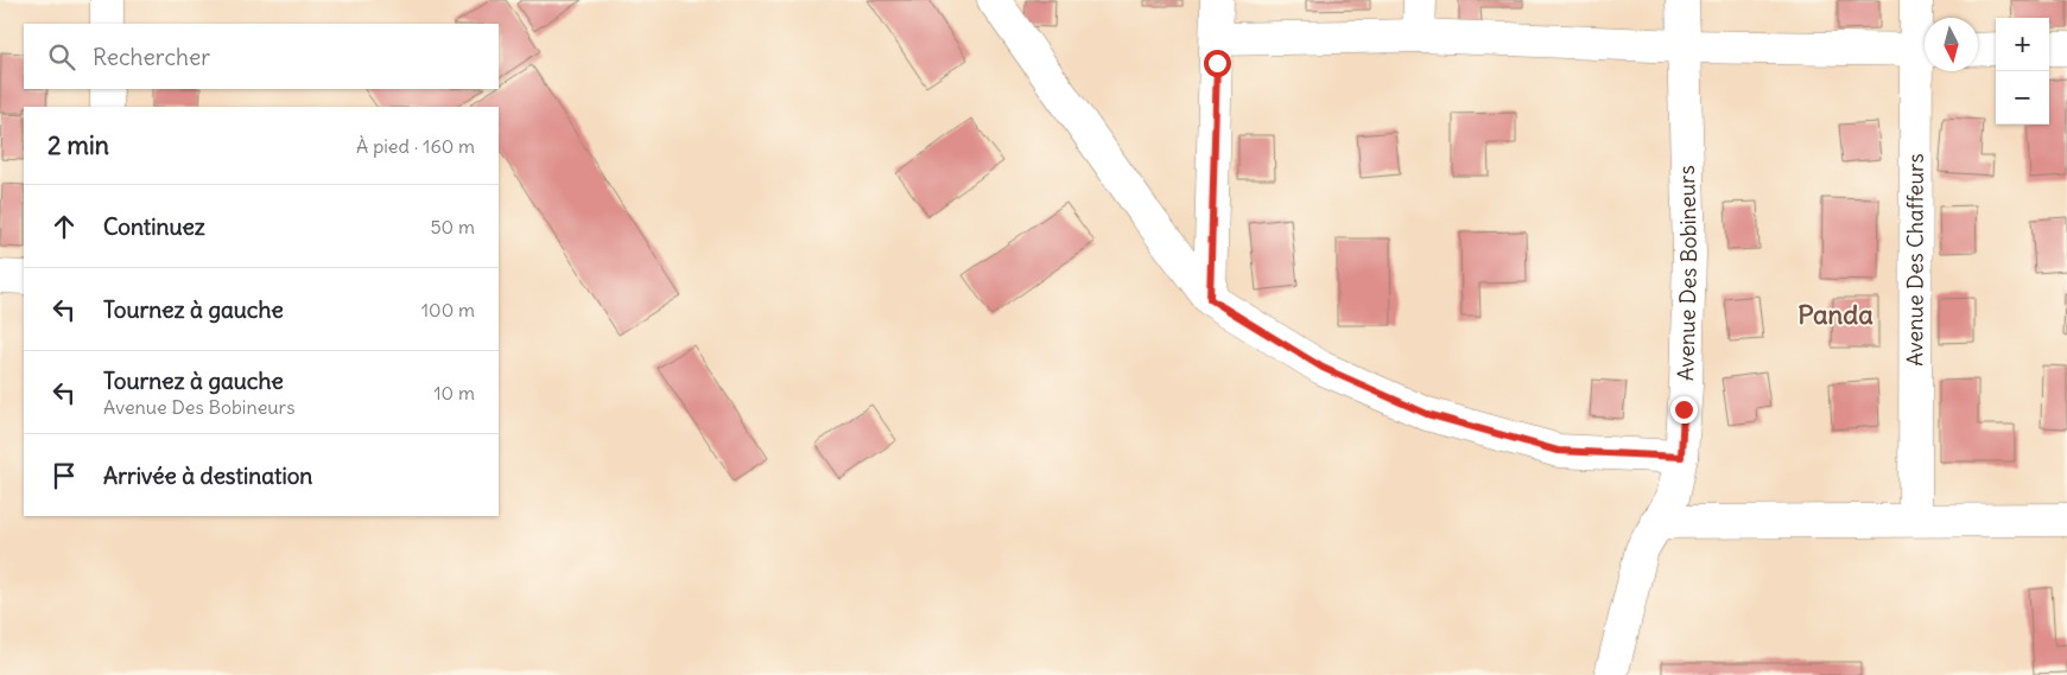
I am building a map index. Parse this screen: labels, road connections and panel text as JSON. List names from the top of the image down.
{
  "streets": {
    "street": ["Avenue Des Chaffeurs", "Avenue Des Bobineurs"]
  },
  "districts": ["Panda"],
  "north": "bottom",
  "page": {
    "map_buttons": ["+", "−"],
    "search": "Rechercher",
    "heading": ["2 min", "À pied · 160 m"],
    "list": [
      ["Continuez", "50 m"],
      ["Tournez à gauche", "100 m"],
      ["Tournez à gauche", "Avenue Des Bobineurs", "10 m"],
      "Arrivée à destination"
    ]
  }
}
